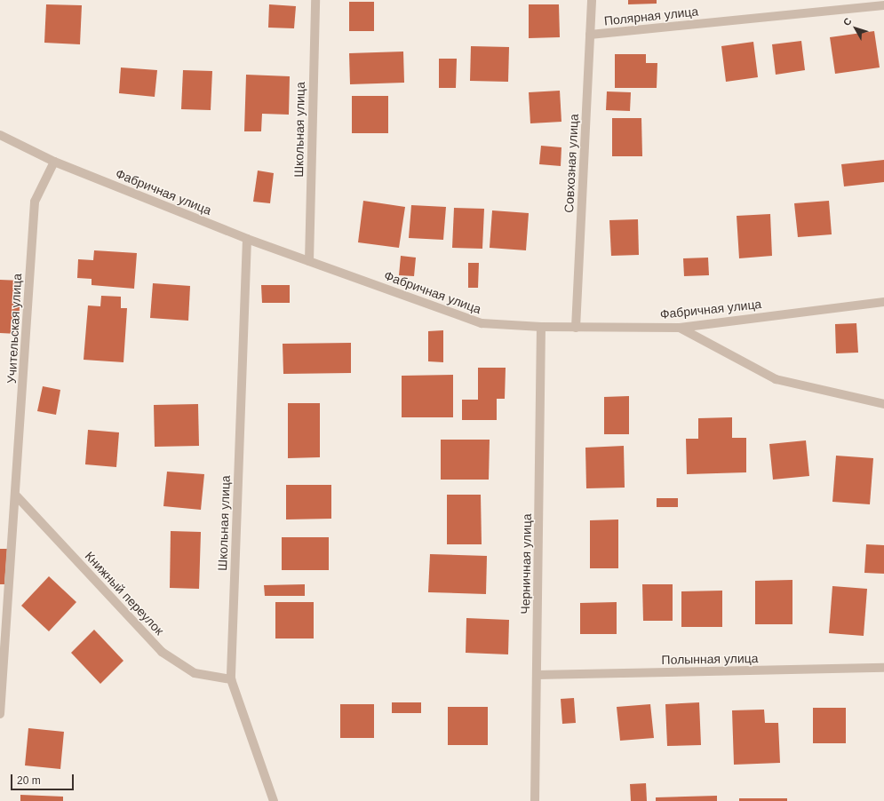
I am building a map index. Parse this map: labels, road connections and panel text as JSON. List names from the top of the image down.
{
  "streets": {
    "street": [
      "Полярная улица",
      "Школьная улица",
      "Совхозная улица",
      "Фабричная улица",
      "Учительская улица",
      "Черничная улица",
      "Книжный переулок",
      "Полынная улица"
    ]
  },
  "crossings": [
    ["Полярная улица", "Совхозная улица"],
    ["Школьная улица", "Фабричная улица"],
    ["Школьная улица", "Книжный переулок"],
    ["Совхозная улица", "Фабричная улица"],
    ["Фабричная улица", "Учительская улица"],
    ["Фабричная улица", "Черничная улица"],
    ["Учительская улица", "Книжный переулок"],
    ["Черничная улица", "Полынная улица"]
  ],
  "scale_bar": "20 m",
  "north": "top left"
}
